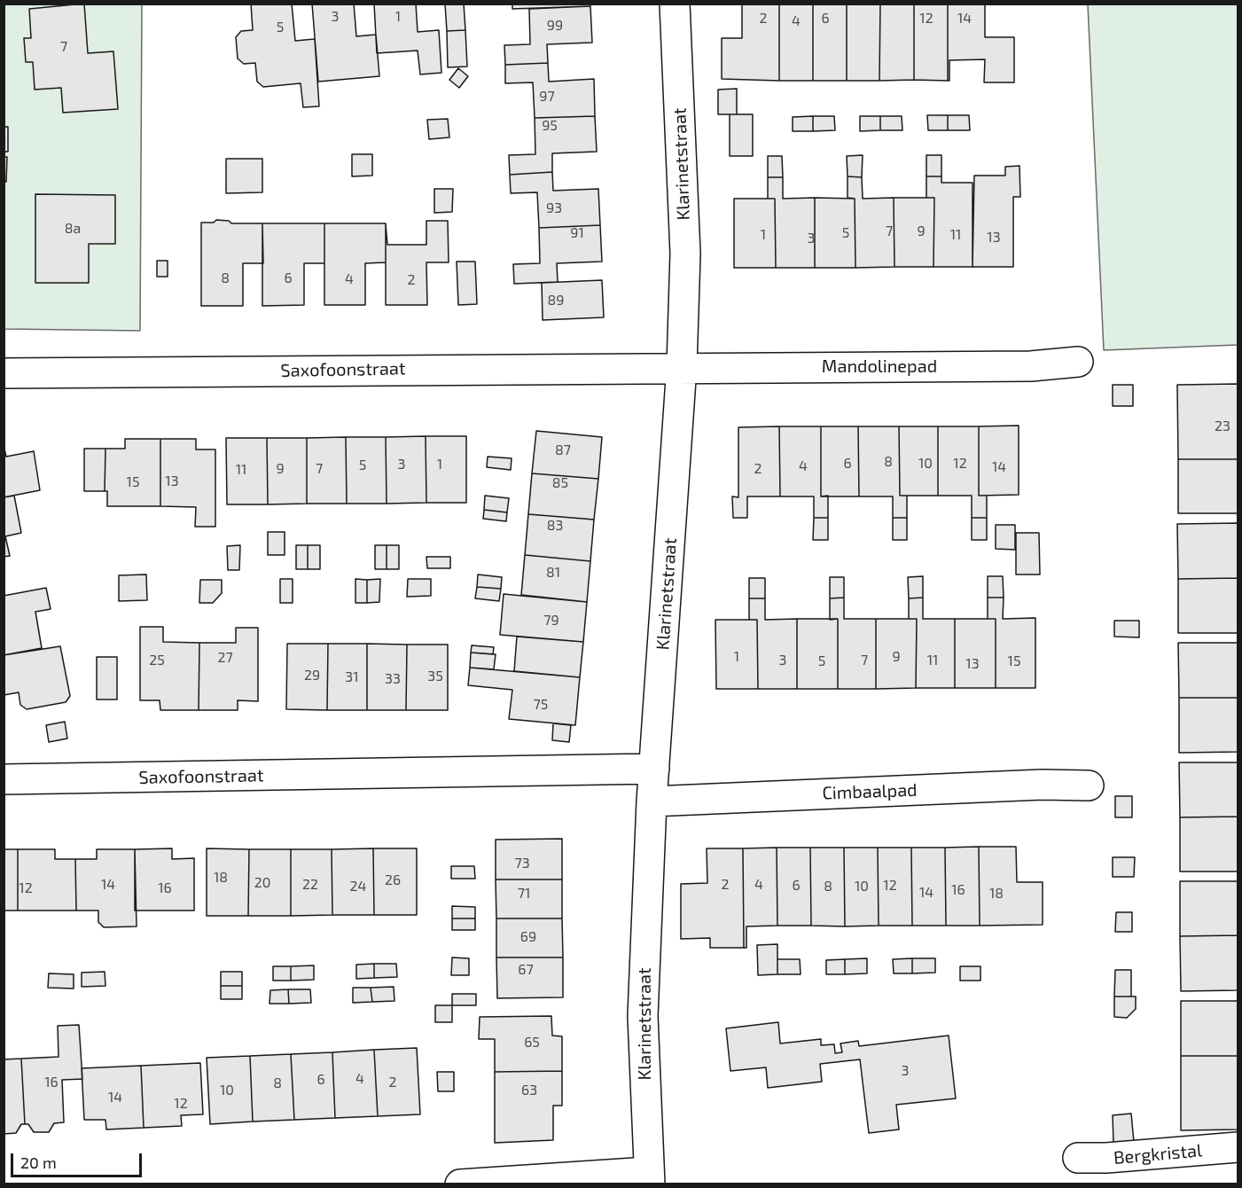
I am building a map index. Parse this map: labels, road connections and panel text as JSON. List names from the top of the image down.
{
  "streets": {
    "street": [
      "Klarinetstraat",
      "Mandolinepad",
      "Saxofoonstraat",
      "Cimbaalpad",
      "Bergkristal"
    ]
  },
  "crossings": [
    ["Klarinetstraat", "Mandolinepad"],
    ["Klarinetstraat", "Saxofoonstraat"],
    ["Klarinetstraat", "Cimbaalpad"],
    ["Mandolinepad", "Saxofoonstraat"]
  ],
  "house_numbers": [
    "3",
    "1",
    "2",
    "6",
    "12",
    "14",
    "4",
    "99",
    "5",
    "7",
    "97",
    "95",
    "93",
    "8a",
    "7",
    "9",
    "91",
    "5",
    "1",
    "11",
    "13",
    "3",
    "8",
    "6",
    "4",
    "2",
    "89",
    "23",
    "87",
    "8",
    "6",
    "10",
    "12",
    "3",
    "1",
    "5",
    "4",
    "14",
    "9",
    "7",
    "2",
    "11",
    "13",
    "15",
    "85",
    "83",
    "81",
    "79",
    "1",
    "9",
    "27",
    "25",
    "3",
    "7",
    "11",
    "5",
    "15",
    "13",
    "29",
    "35",
    "31",
    "33",
    "75",
    "73",
    "18",
    "26",
    "20",
    "14",
    "22",
    "2",
    "4",
    "6",
    "12",
    "24",
    "8",
    "10",
    "12",
    "16",
    "16",
    "14",
    "71",
    "18",
    "69",
    "67",
    "65",
    "3",
    "4",
    "6",
    "16",
    "2",
    "8",
    "10",
    "63",
    "14",
    "12"
  ],
  "scale_bar": "20 m"
}
